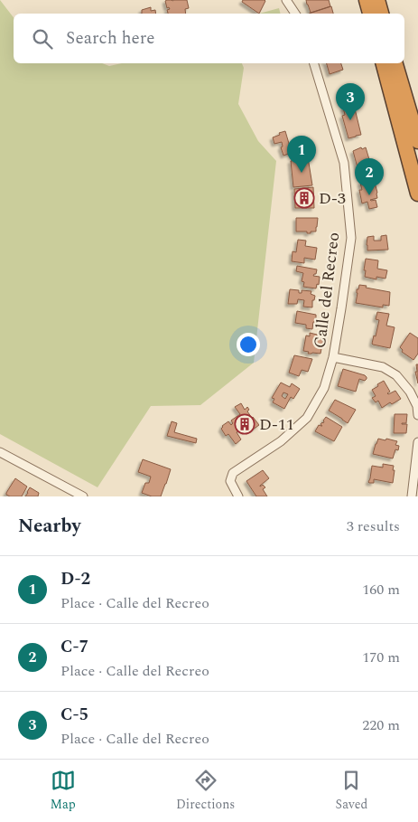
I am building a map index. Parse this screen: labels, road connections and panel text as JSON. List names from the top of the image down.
{
  "streets": {
    "street": ["Calle del Recreo"]
  },
  "places": {
    "building": ["D-3", "D-11"]
  },
  "page": {
    "search": "Search here",
    "pins": ["3", "1", "2"],
    "heading": ["Nearby", "3 results"],
    "list": [
      {
        "mark": "1",
        "name": "D-2",
        "note": "Place · Calle del Recreo",
        "value": "160 m"
      },
      {
        "mark": "2",
        "name": "C-7",
        "note": "Place · Calle del Recreo",
        "value": "170 m"
      },
      {
        "mark": "3",
        "name": "C-5",
        "note": "Place · Calle del Recreo",
        "value": "220 m"
      }
    ],
    "nav": ["Map", "Directions", "Saved"]
  }
}
